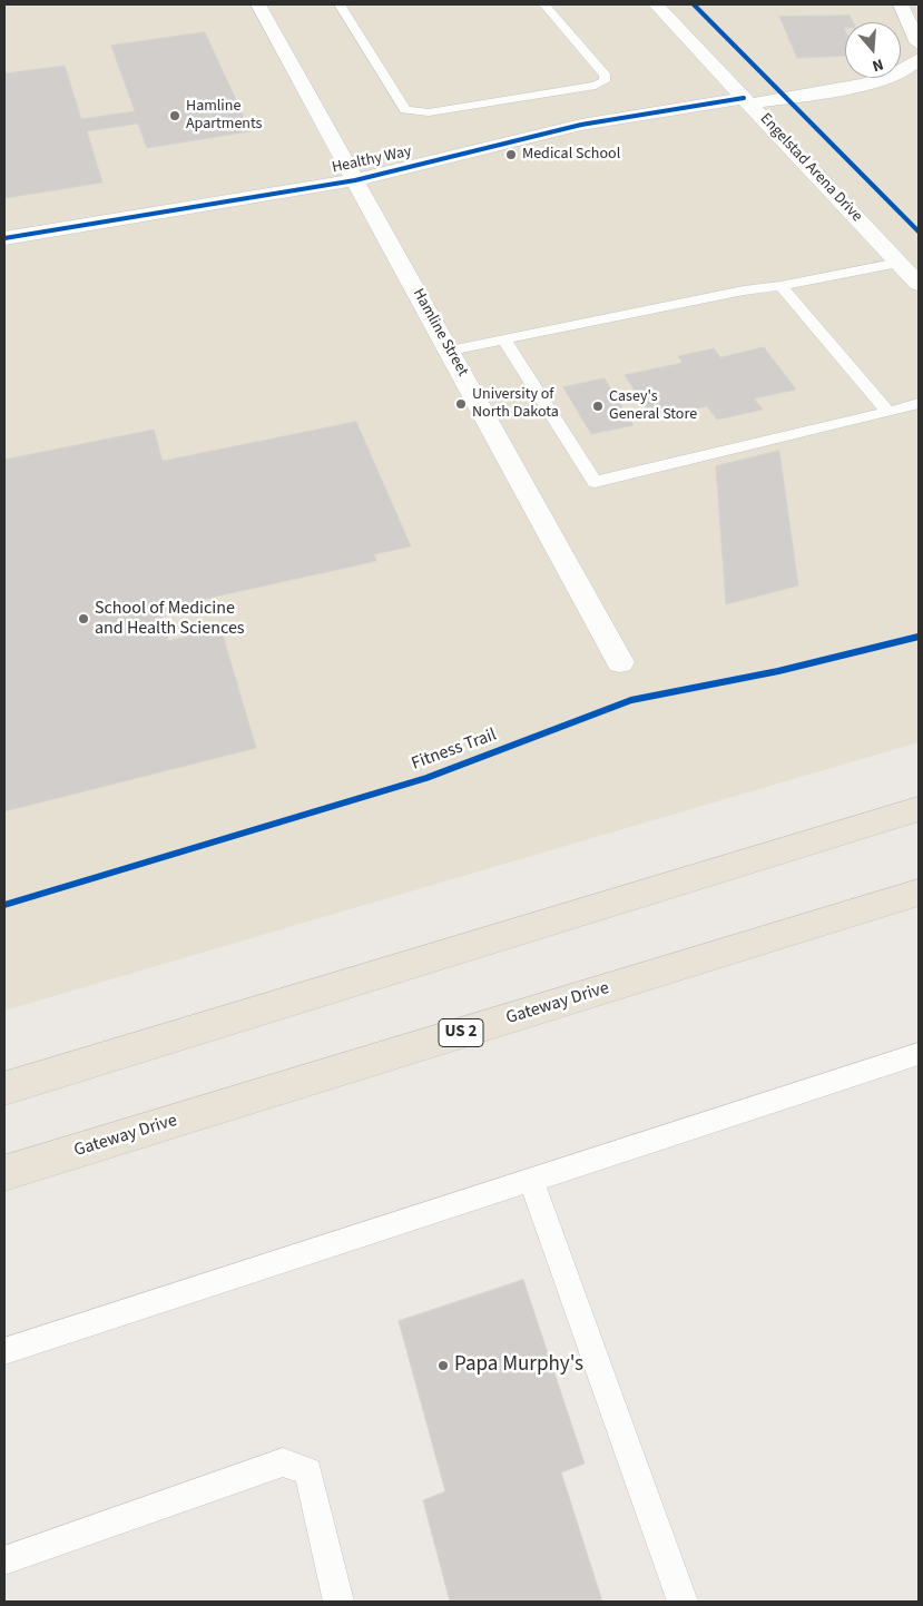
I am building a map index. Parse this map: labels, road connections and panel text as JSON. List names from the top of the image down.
{
  "streets": {
    "highway": ["Gateway Drive", "US 2"],
    "street": ["Healthy Way", "Engelstad Arena Drive", "Hamline Street"],
    "cycle path": ["Fitness Trail"]
  },
  "crossings": [
    ["Healthy Way", "Engelstad Arena Drive"],
    ["Healthy Way", "Hamline Street"]
  ],
  "places": [
    "Hamline Apartments",
    "Medical School",
    "University of North Dakota",
    "Casey's General Store",
    "School of Medicine and Health Sciences",
    "Papa Murphy's"
  ],
  "north": "bottom"
}
